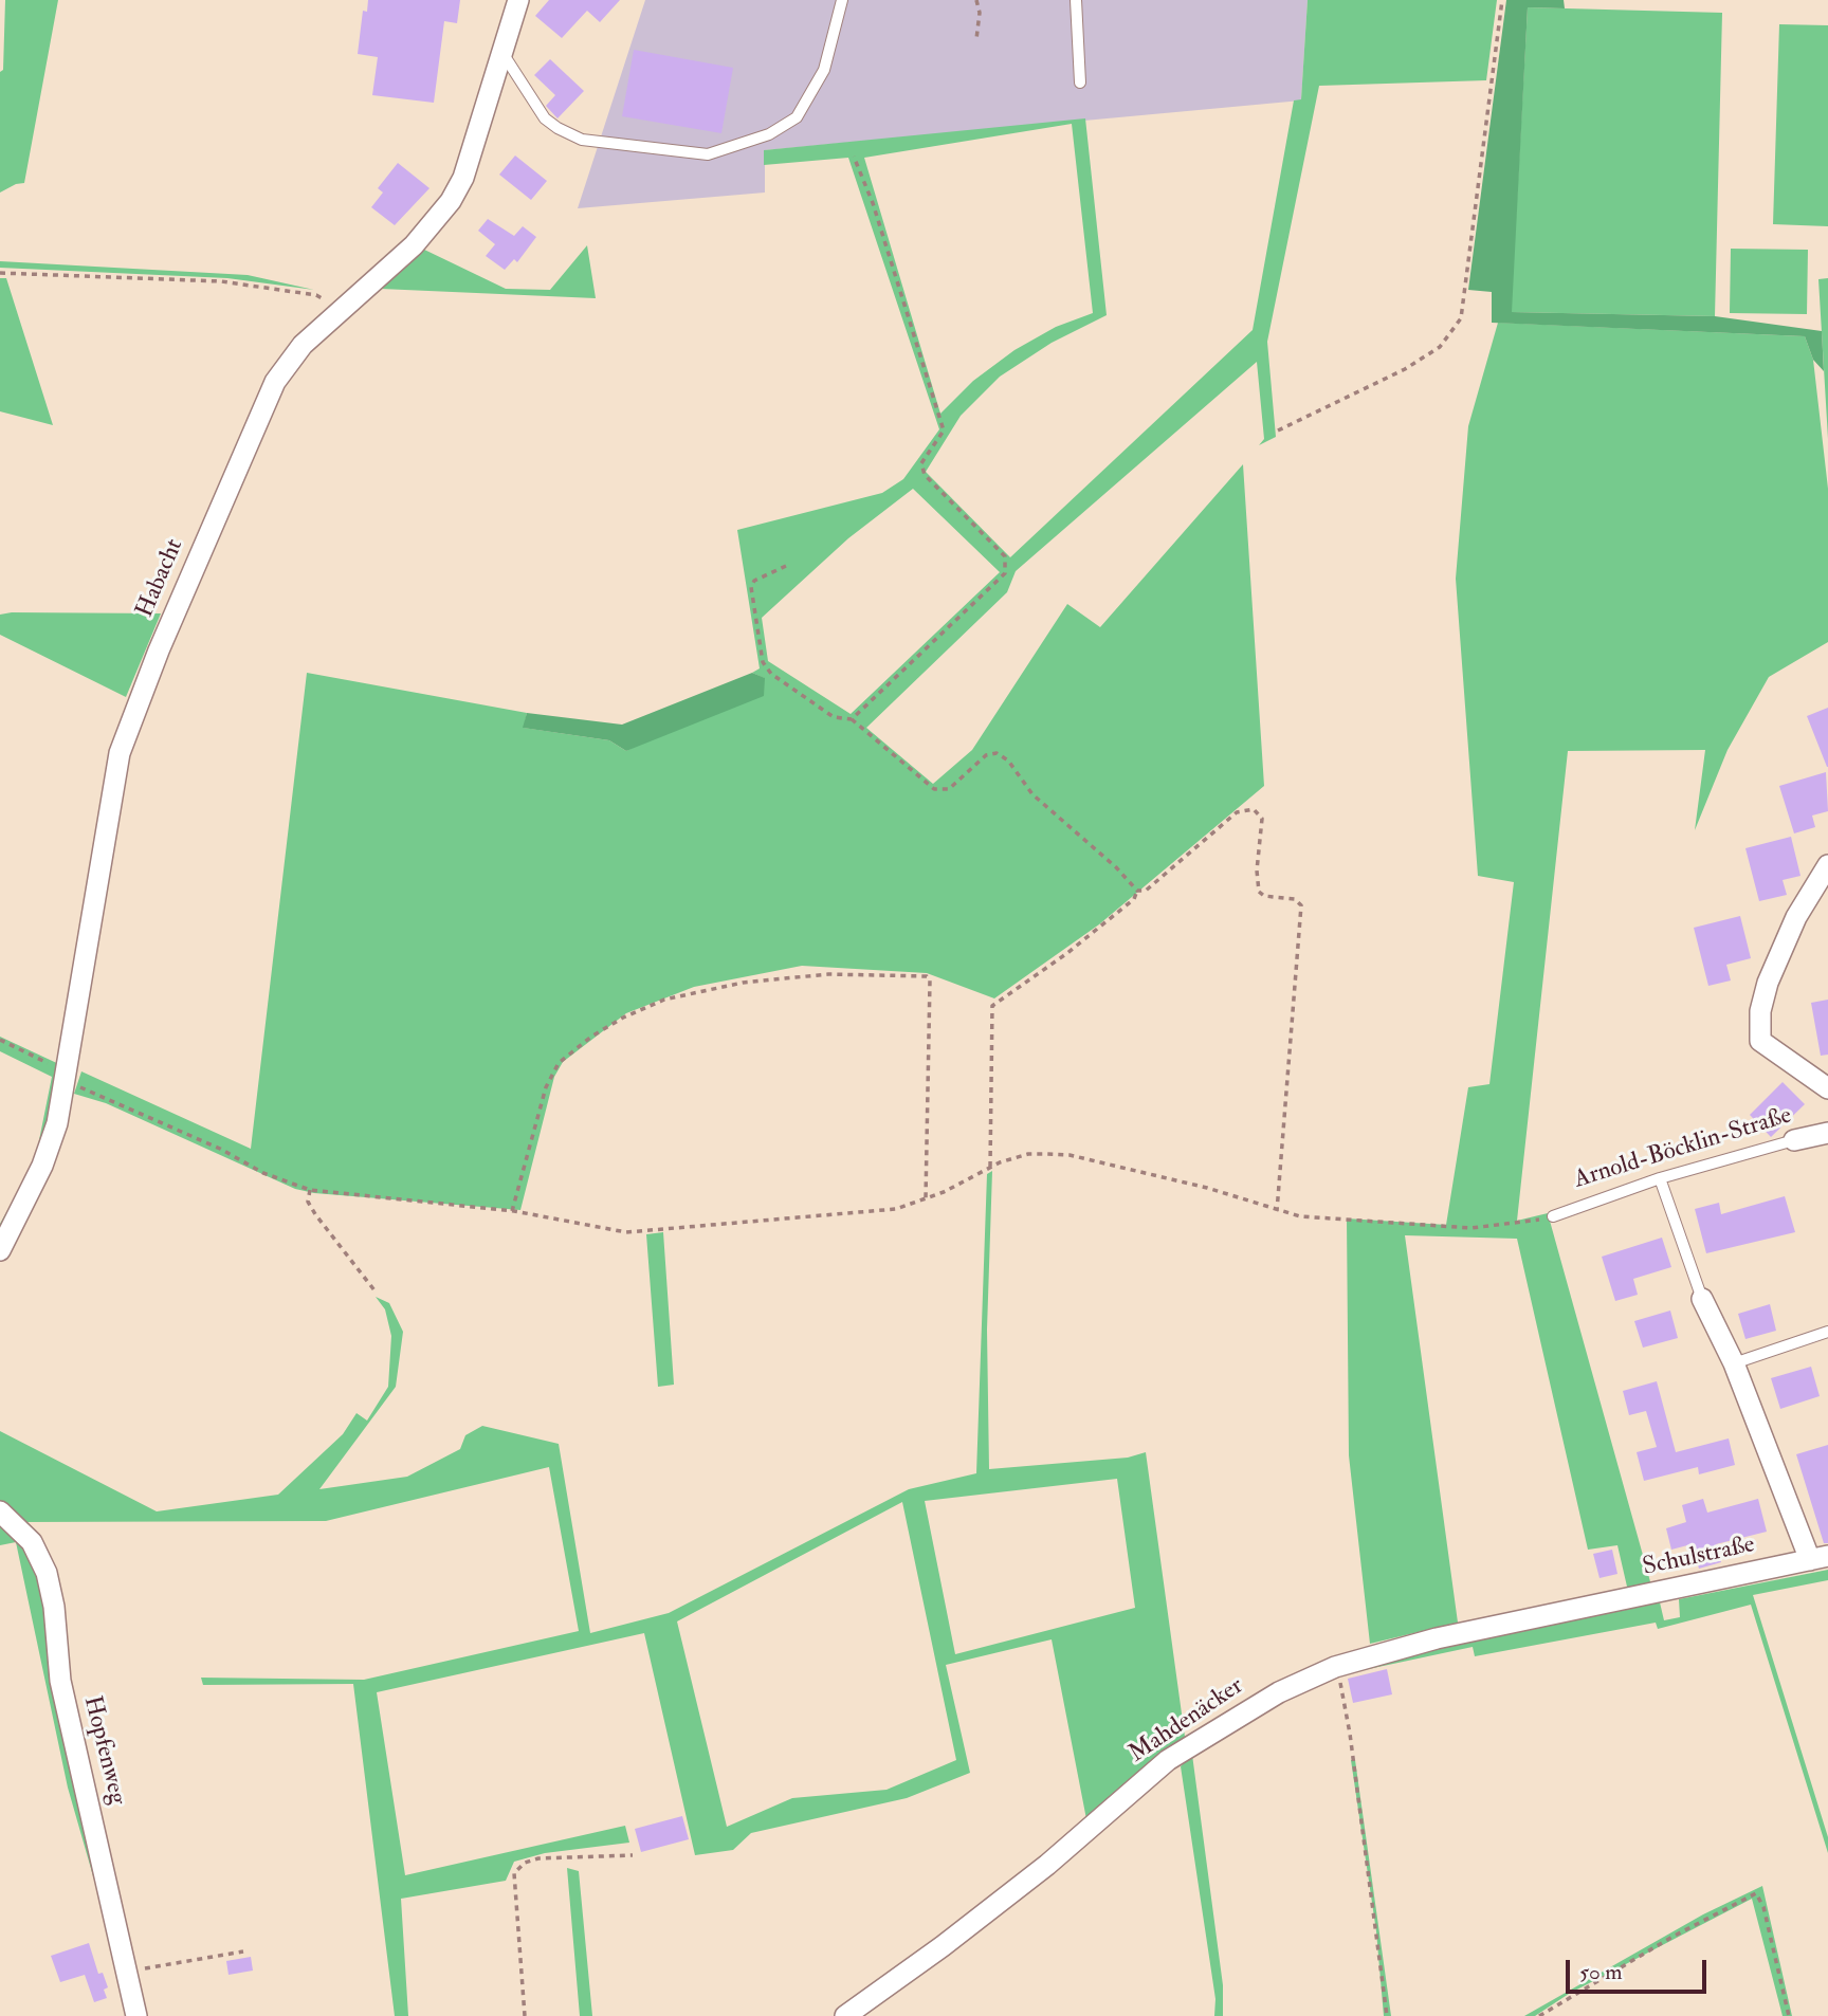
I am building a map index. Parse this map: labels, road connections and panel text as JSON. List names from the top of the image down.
{
  "streets": {
    "street": [
      "Habacht",
      "Arnold-Böcklin-Straße",
      "Schulstraße",
      "Mahdenäcker",
      "Hopfenweg"
    ]
  },
  "crossings": [
    ["Schulstraße", "Mahdenäcker"]
  ],
  "scale_bar": "50 m"
}
